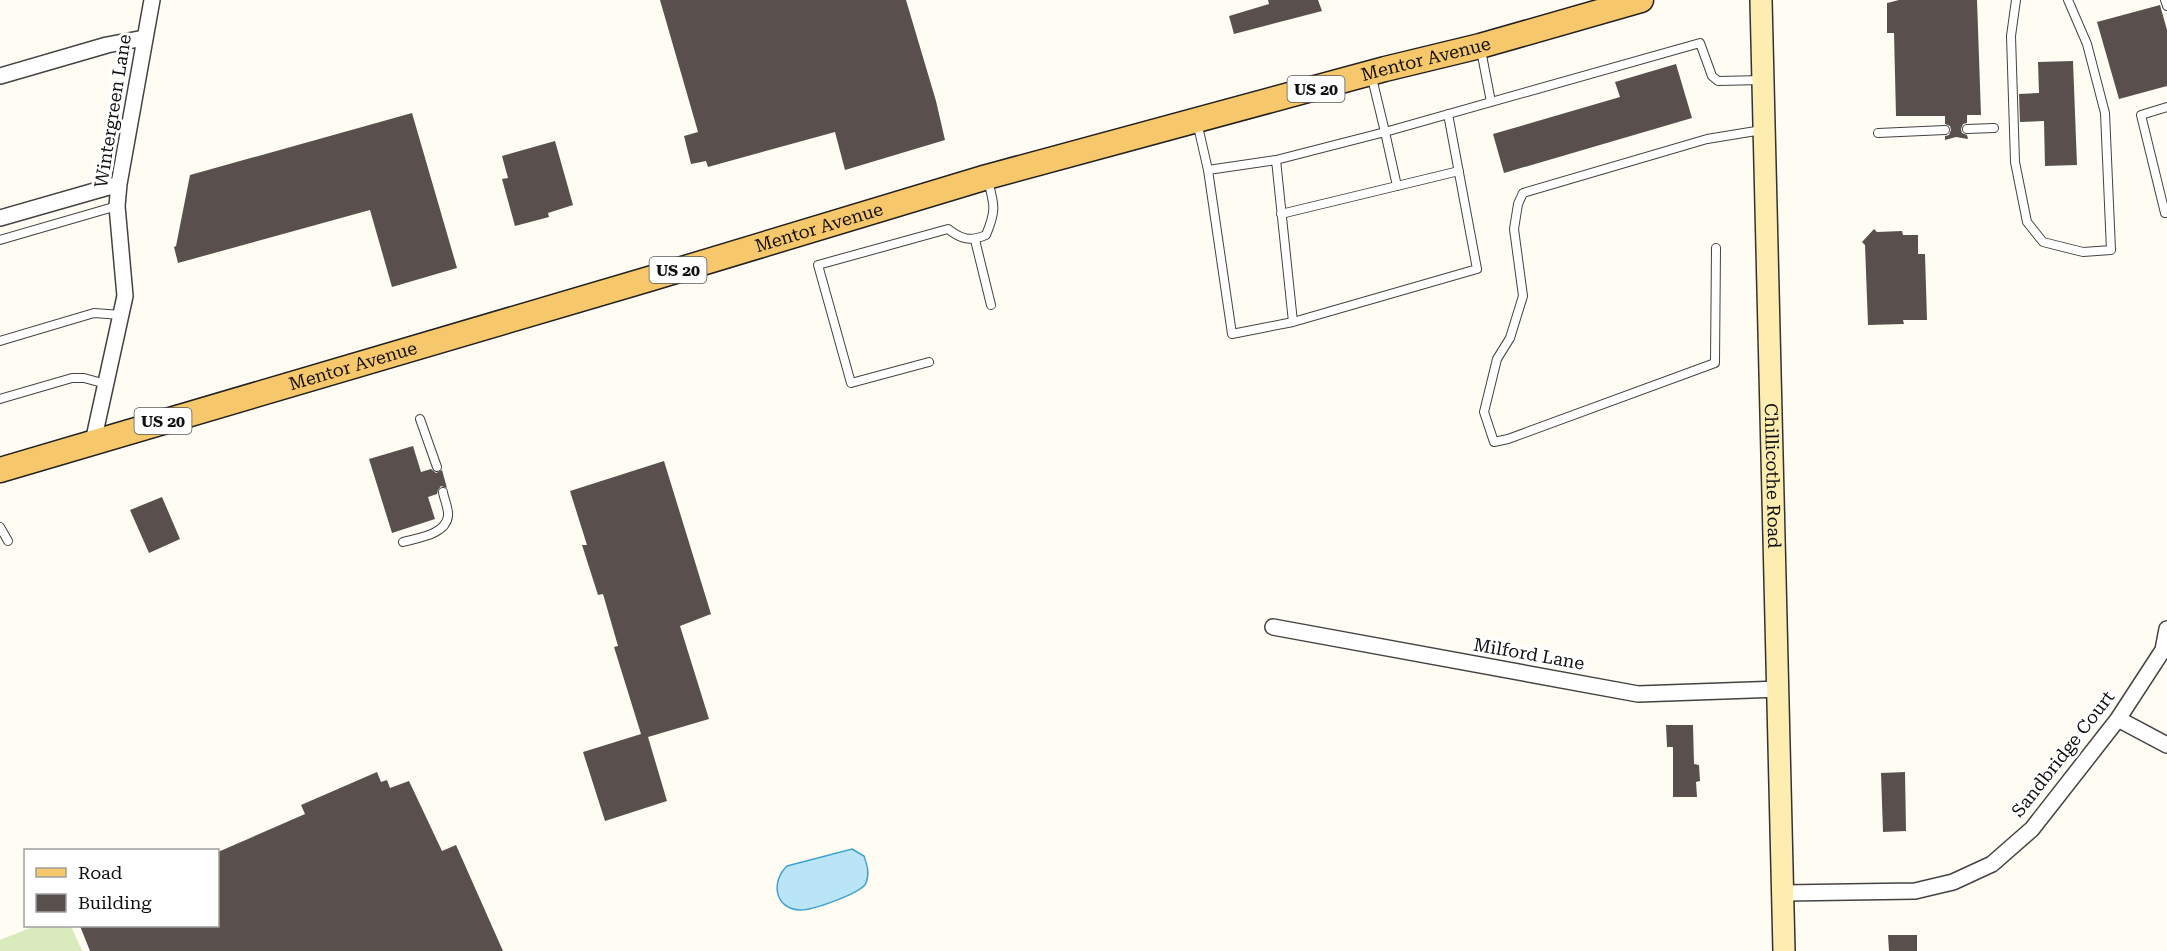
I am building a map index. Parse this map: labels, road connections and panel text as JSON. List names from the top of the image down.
{
  "streets": {
    "main road": ["Mentor Avenue", "US 20"],
    "street": [
      "Wintergreen Lane",
      "Chillicothe Road",
      "Milford Lane",
      "Sandbridge Court"
    ]
  },
  "crossings": [
    ["Mentor Avenue", "Wintergreen Lane"],
    ["Chillicothe Road", "Milford Lane"],
    ["Chillicothe Road", "Sandbridge Court"]
  ],
  "legend": ["Road", "Building"]
}
